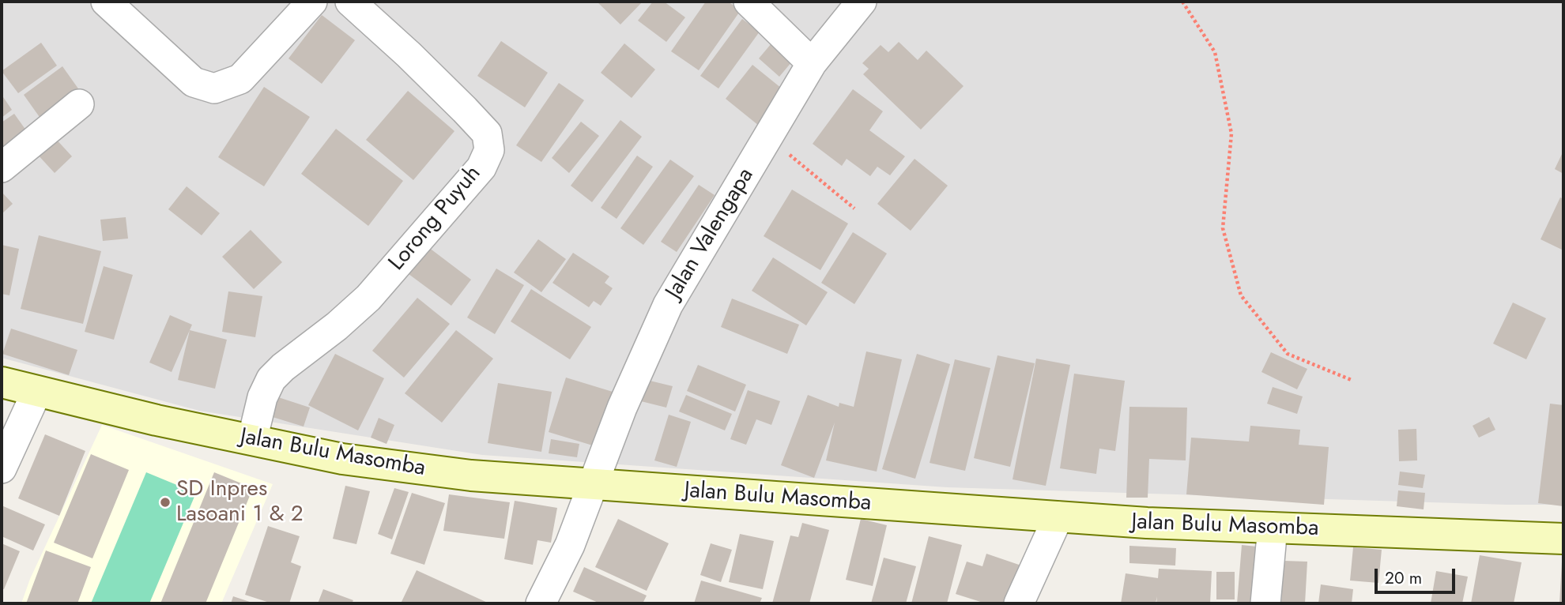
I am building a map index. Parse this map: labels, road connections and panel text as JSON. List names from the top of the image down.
{
  "streets": {
    "street": ["Lorong Puyuh", "Jalan Valengapa", "Jalan Bulu Masomba"]
  },
  "crossings": [
    ["Lorong Puyuh", "Jalan Bulu Masomba"],
    ["Jalan Valengapa", "Jalan Bulu Masomba"]
  ],
  "places": ["SD Inpres Lasoani 1 & 2"],
  "scale_bar": "20 m"
}
